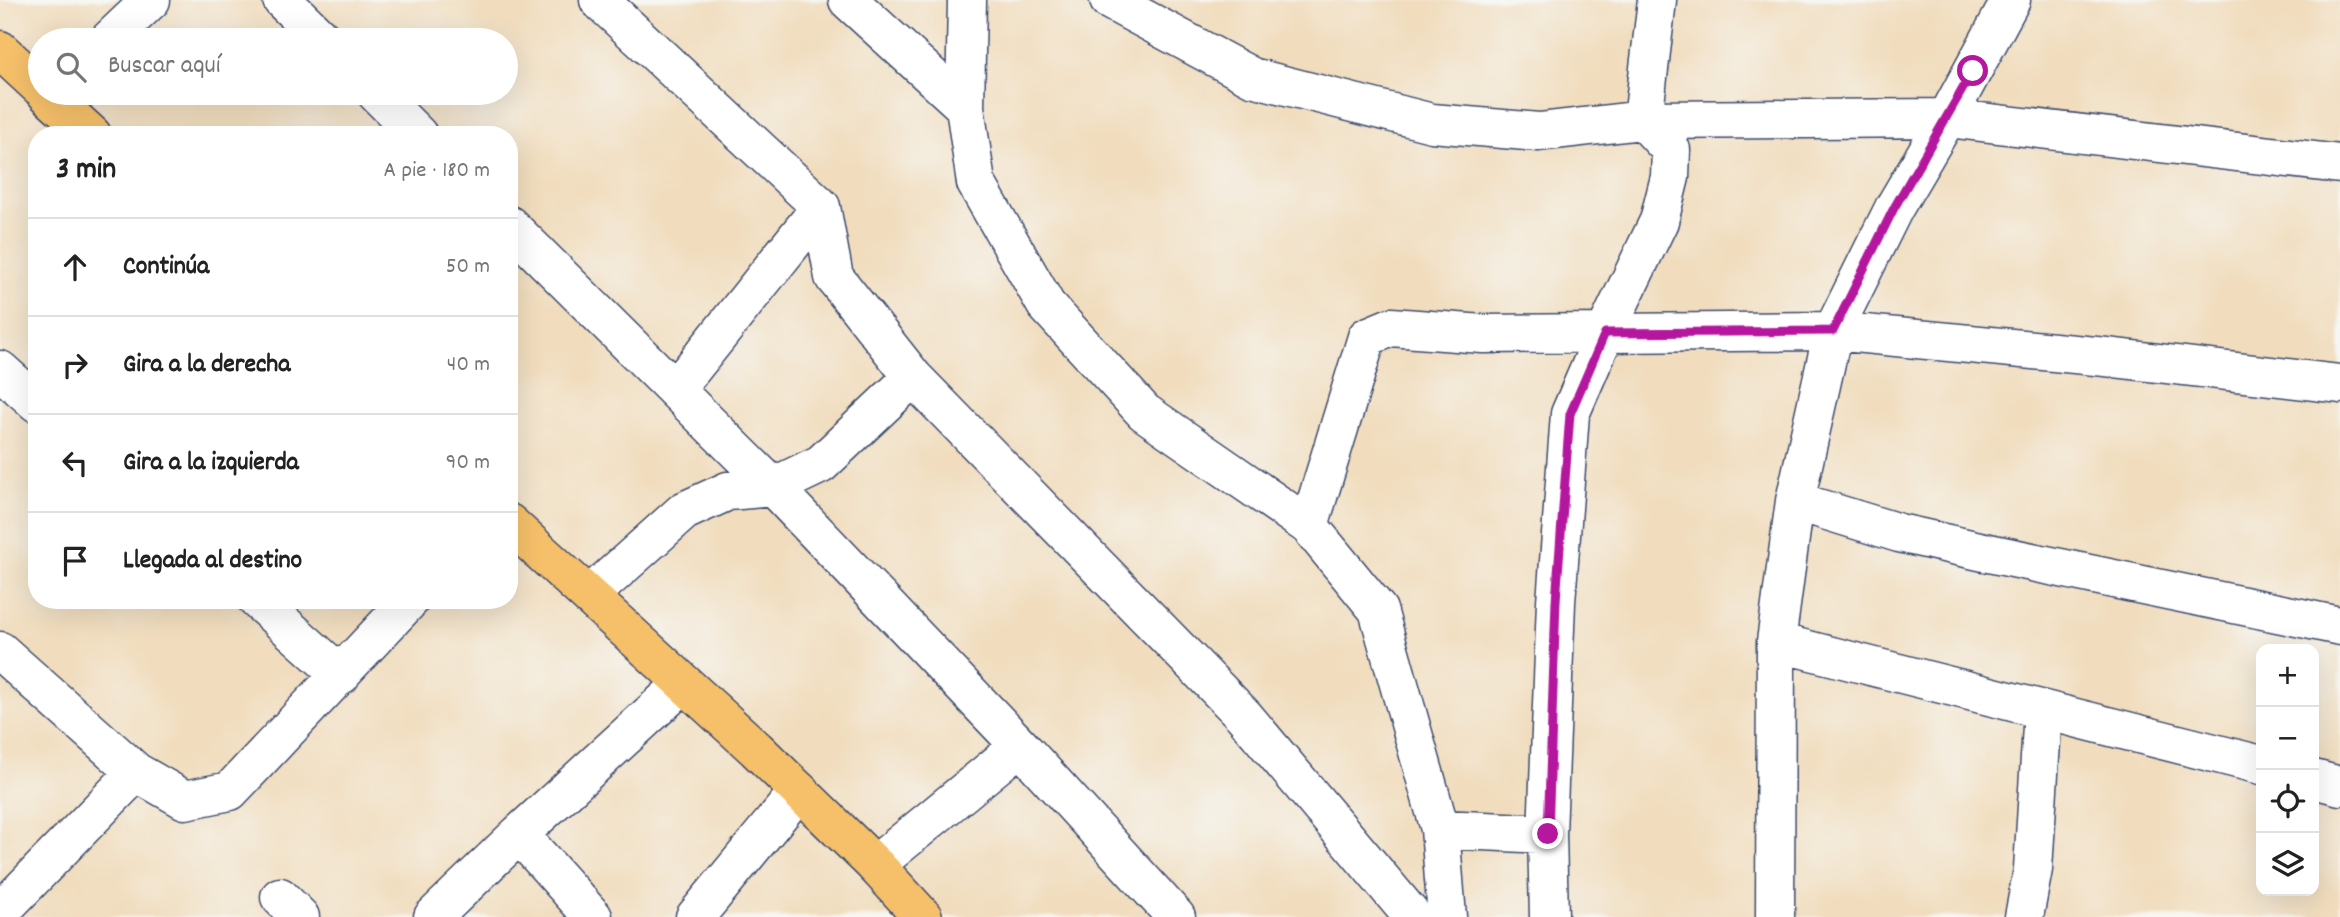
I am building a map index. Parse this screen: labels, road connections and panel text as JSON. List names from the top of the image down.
{
  "page": {
    "search": "Buscar aquí",
    "heading": ["3 min", "A pie · 180 m"],
    "list": [
      ["Continúa", "50 m"],
      ["Gira a la derecha", "40 m"],
      ["Gira a la izquierda", "90 m"],
      "Llegada al destino"
    ],
    "map_buttons": ["+", "−"]
  }
}
